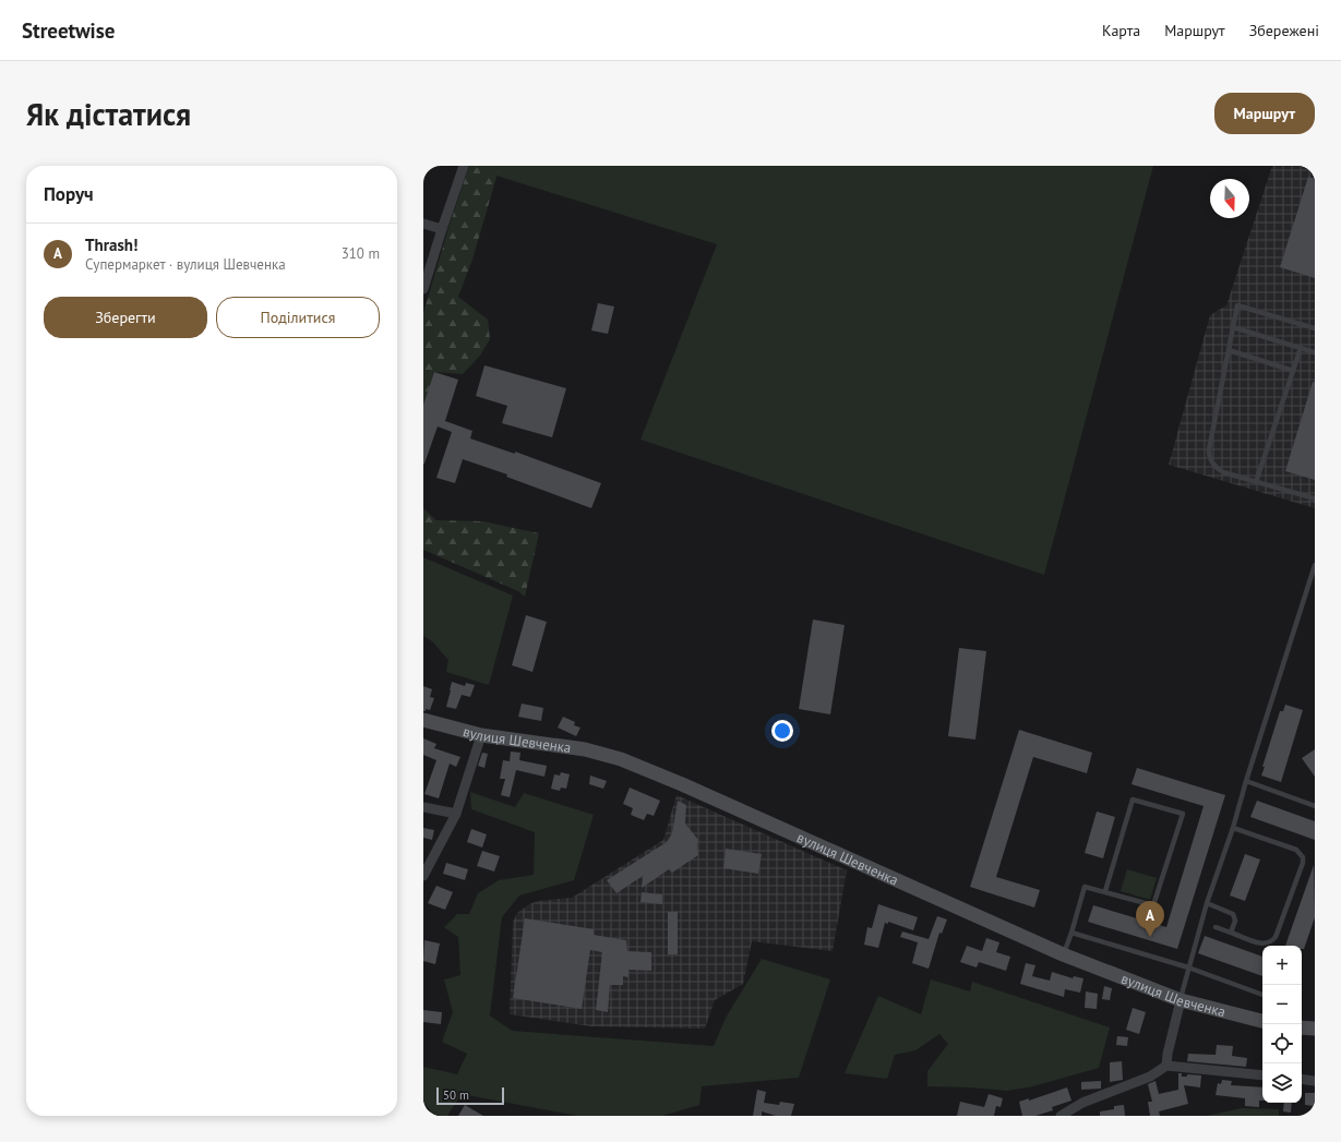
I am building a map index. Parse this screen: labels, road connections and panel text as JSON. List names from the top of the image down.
{
  "streets": {
    "street": ["вулиця Шевченка"]
  },
  "scale_bar": "50 m",
  "north": "bottom",
  "page": {
    "header": "Streetwise",
    "nav": ["Карта", "Маршрут", "Збережені"],
    "buttons": [
      "Маршрут",
      ["Зберегти", "Поділитися"]
    ],
    "title": "Як дістатися",
    "heading": "Поруч",
    "list": [
      {
        "mark": "A",
        "name": "Thrash!",
        "note": "Супермаркет · вулиця Шевченка",
        "value": "310 m"
      }
    ],
    "pins": "A",
    "map_buttons": ["+", "−"],
    "scale": "50 m"
  }
}
